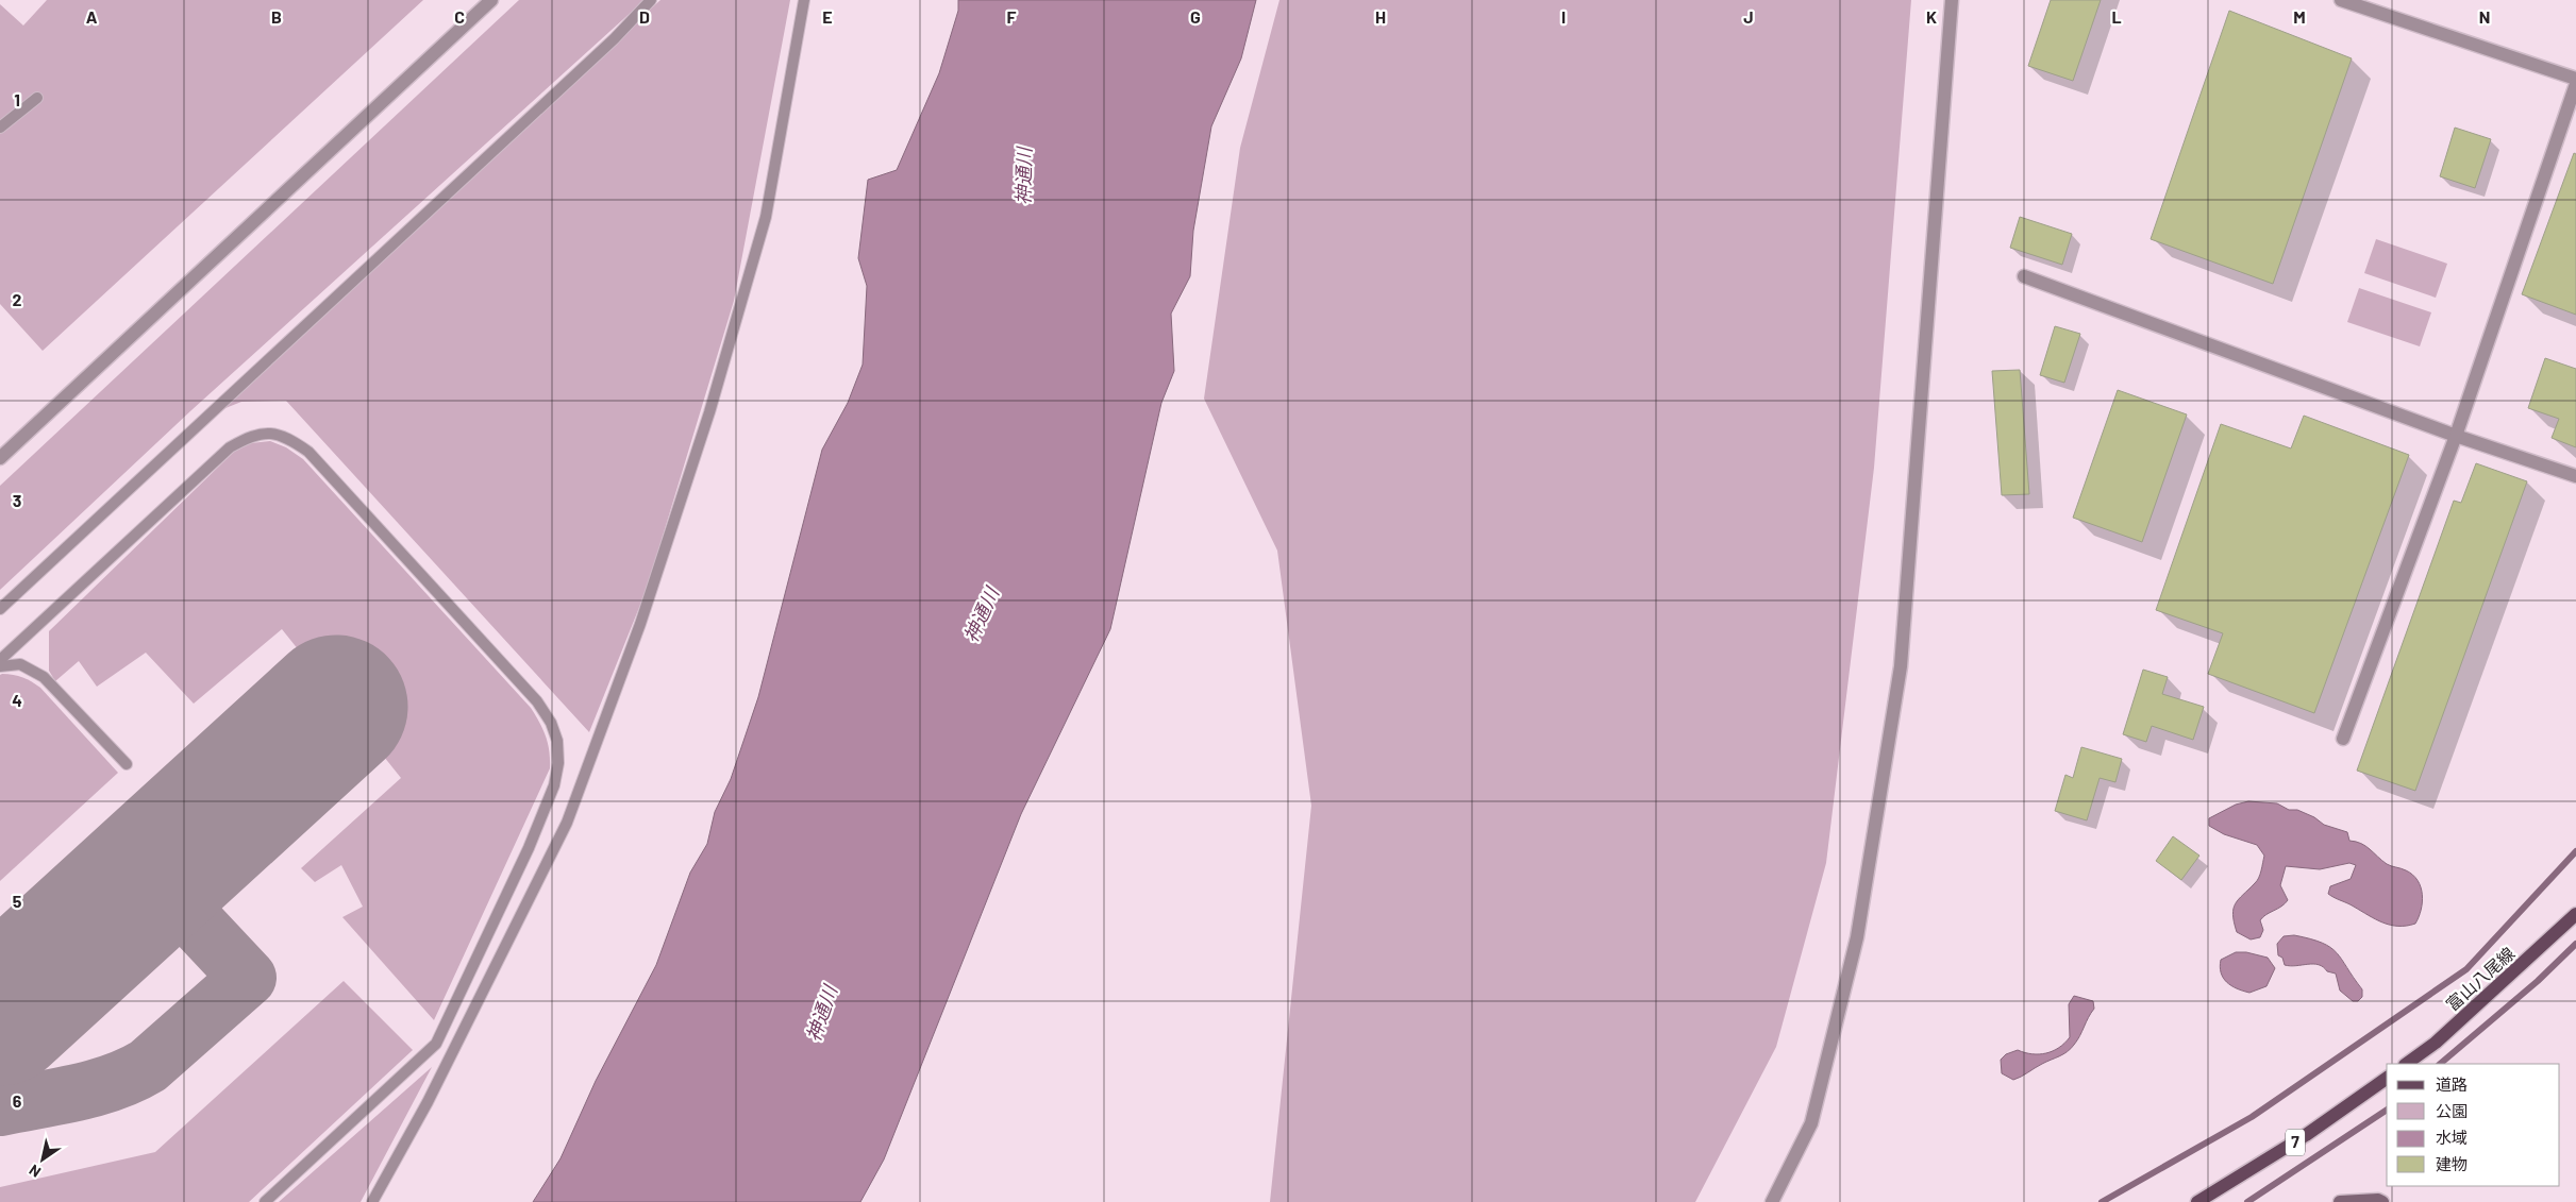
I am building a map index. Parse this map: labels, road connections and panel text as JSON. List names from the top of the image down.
{
  "streets": {
    "main road": ["富山八尾線", "7"]
  },
  "water": ["神通川"],
  "legend": [
    "道路",
    "公園",
    "水域",
    "建物"
  ],
  "north": "bottom left",
  "grid": {
    "columns": [
      "A",
      "B",
      "C",
      "D",
      "E",
      "F",
      "G",
      "H",
      "I",
      "J",
      "K",
      "L",
      "M",
      "N"
    ],
    "rows": [
      "1",
      "2",
      "3",
      "4",
      "5",
      "6"
    ]
  }
}
